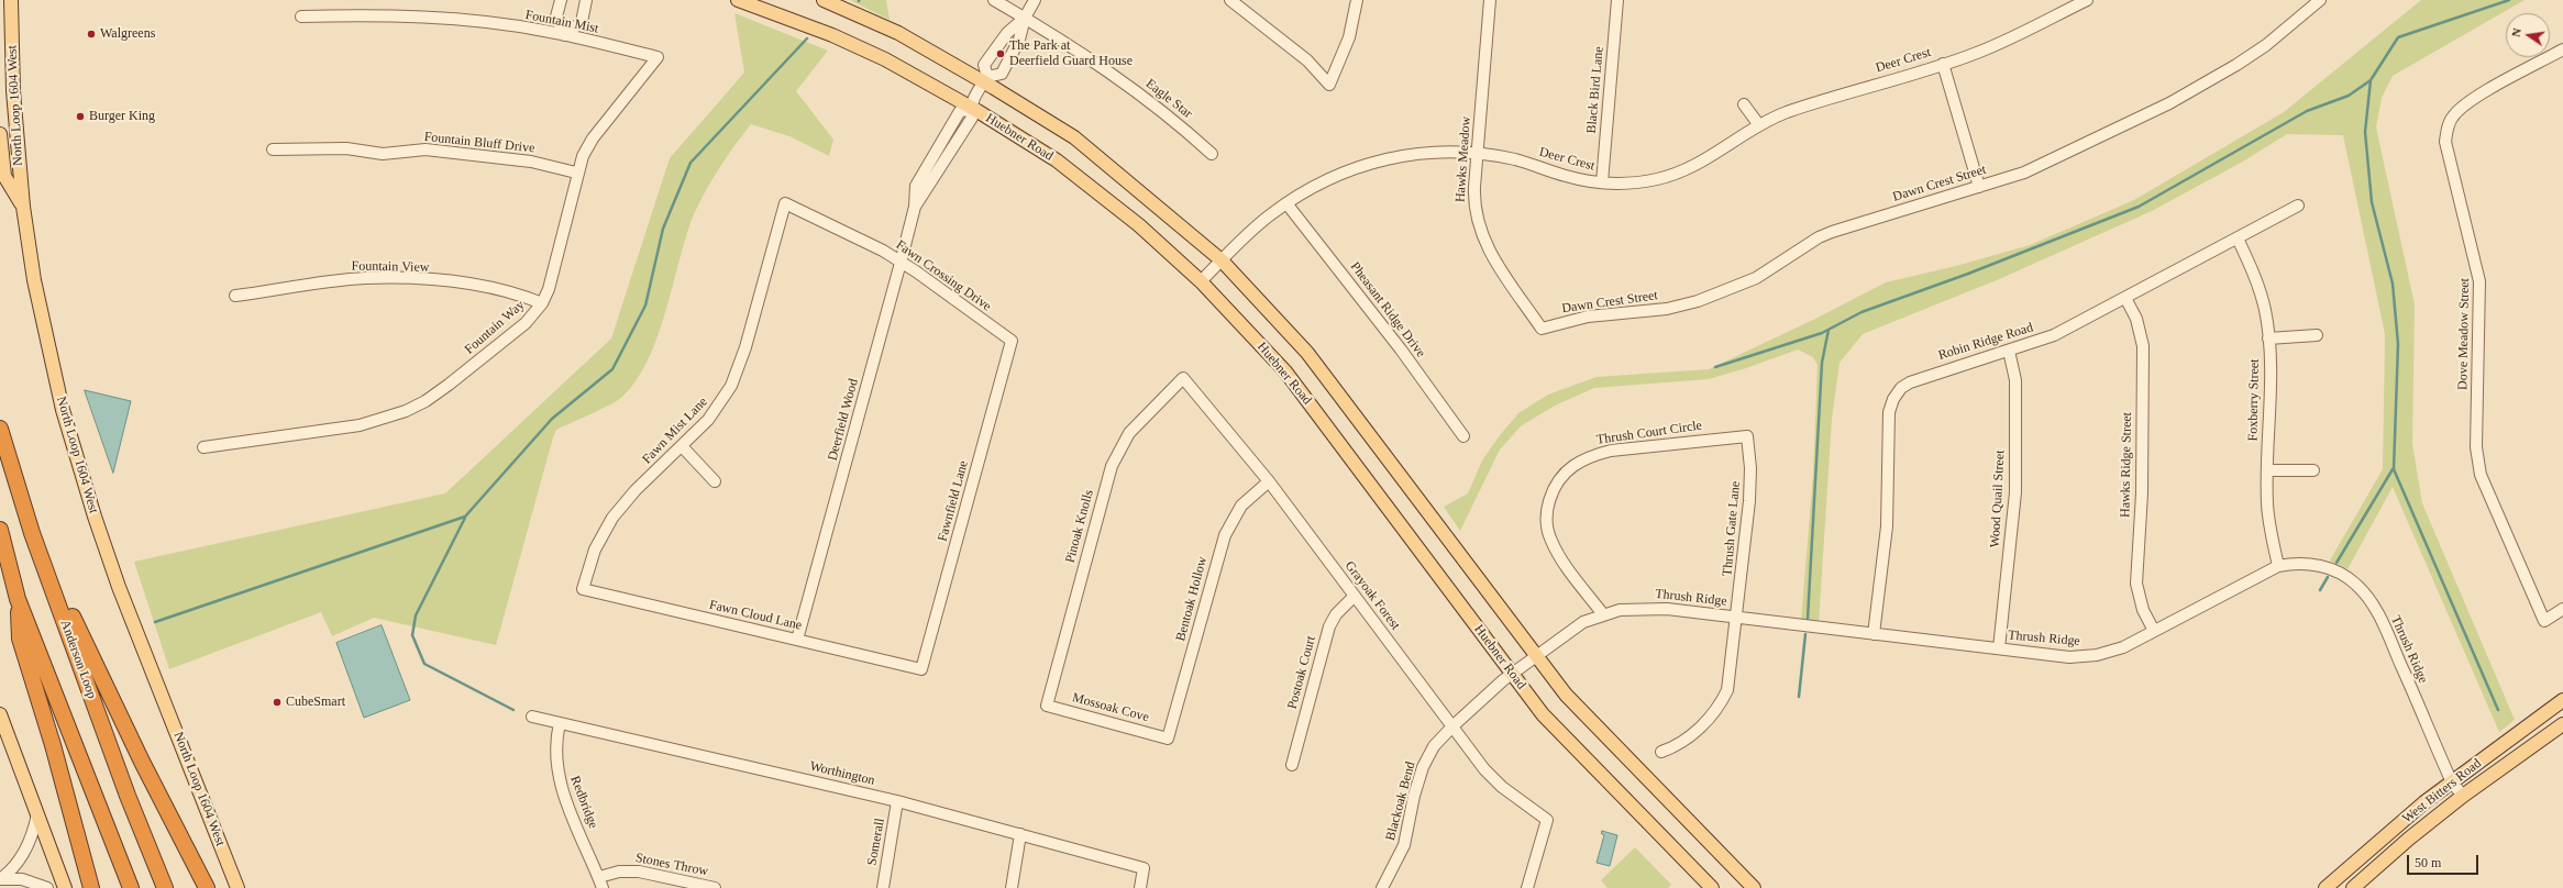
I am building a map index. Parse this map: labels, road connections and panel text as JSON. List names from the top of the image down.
{
  "streets": {
    "highway": ["Anderson Loop"],
    "main road": ["North Loop 1604 West", "Huebner Road", "West Bitters Road"],
    "street": [
      "Fountain Mist",
      "Deer Crest",
      "Black Bird Lane",
      "Eagle Star",
      "Fountain Bluff Drive",
      "Hawks Meadow",
      "Dawn Crest Street",
      "Fountain View",
      "Fawn Crossing Drive",
      "Pheasant Ridge Drive",
      "Fountain Way",
      "Dove Meadow Street",
      "Robin Ridge Road",
      "Foxberry Street",
      "Deerfield Wood",
      "Fawn Mist Lane",
      "Thrush Court Circle",
      "Hawks Ridge Street",
      "Wood Quail Street",
      "Fawnfield Lane",
      "Pinoak Knolls",
      "Thrush Gate Lane",
      "Grayoak Forest",
      "Thrush Ridge",
      "Bentoak Hollow",
      "Fawn Cloud Lane",
      "Postoak Court",
      "Mossoak Cove",
      "Worthington",
      "Blackoak Bend",
      "Redbridge",
      "Somerall",
      "Stones Throw"
    ]
  },
  "crossings": [
    ["Fountain Mist", "Fountain Way"],
    ["Deer Crest", "Black Bird Lane"],
    ["Deer Crest", "Huebner Road"],
    ["Deer Crest", "Hawks Meadow"],
    ["Deer Crest", "Pheasant Ridge Drive"],
    ["Huebner Road", "Deerfield Wood"],
    ["Huebner Road", "Thrush Ridge"],
    ["Huebner Road", "Blackoak Bend"],
    ["Fountain Bluff Drive", "Fountain Way"],
    ["Hawks Meadow", "Dawn Crest Street"],
    ["Fountain View", "Fountain Way"],
    ["Fawn Crossing Drive", "Deerfield Wood"],
    ["Fawn Crossing Drive", "Fawn Mist Lane"],
    ["Fawn Crossing Drive", "Fawnfield Lane"],
    ["Robin Ridge Road", "Foxberry Street"],
    ["Robin Ridge Road", "Hawks Ridge Street"],
    ["Robin Ridge Road", "Wood Quail Street"],
    ["Robin Ridge Road", "Thrush Ridge"],
    ["Foxberry Street", "Thrush Ridge"],
    ["Deerfield Wood", "Fawn Cloud Lane"],
    ["Fawn Mist Lane", "Fawn Cloud Lane"],
    ["Thrush Court Circle", "Thrush Gate Lane"],
    ["Thrush Court Circle", "Thrush Ridge"],
    ["Hawks Ridge Street", "Thrush Ridge"],
    ["Wood Quail Street", "Thrush Ridge"],
    ["Fawnfield Lane", "Fawn Cloud Lane"],
    ["Pinoak Knolls", "Grayoak Forest"],
    ["Pinoak Knolls", "Mossoak Cove"],
    ["Thrush Gate Lane", "Thrush Ridge"],
    ["Grayoak Forest", "Bentoak Hollow"],
    ["Grayoak Forest", "Postoak Court"],
    ["Grayoak Forest", "Blackoak Bend"],
    ["Thrush Ridge", "West Bitters Road"],
    ["Thrush Ridge", "Blackoak Bend"],
    ["Bentoak Hollow", "Mossoak Cove"],
    ["Worthington", "Redbridge"],
    ["Worthington", "Somerall"],
    ["Redbridge", "Stones Throw"]
  ],
  "places": [
    "Walgreens",
    "The Park at Deerfield Guard House",
    "Burger King",
    "CubeSmart"
  ],
  "scale_bar": "50 m",
  "north": "left"
}
